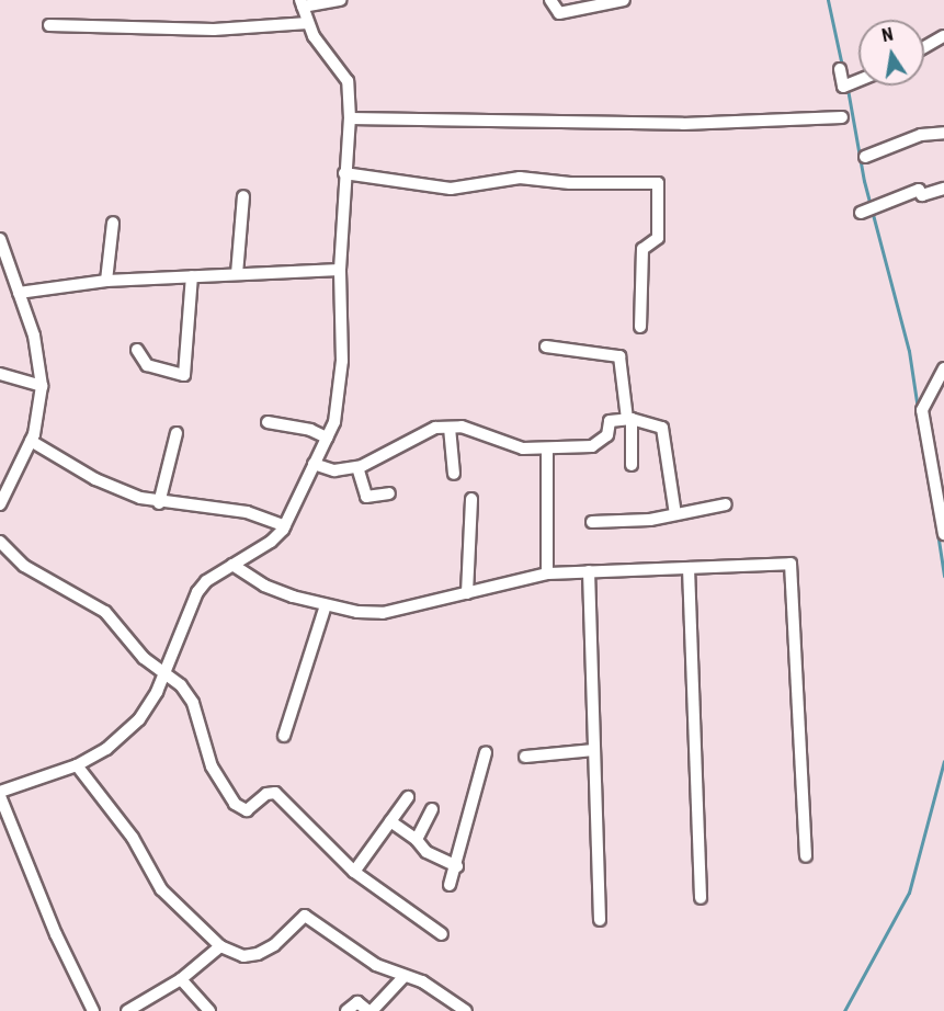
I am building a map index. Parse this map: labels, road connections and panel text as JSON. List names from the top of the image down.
{
  "north": "top"
}
